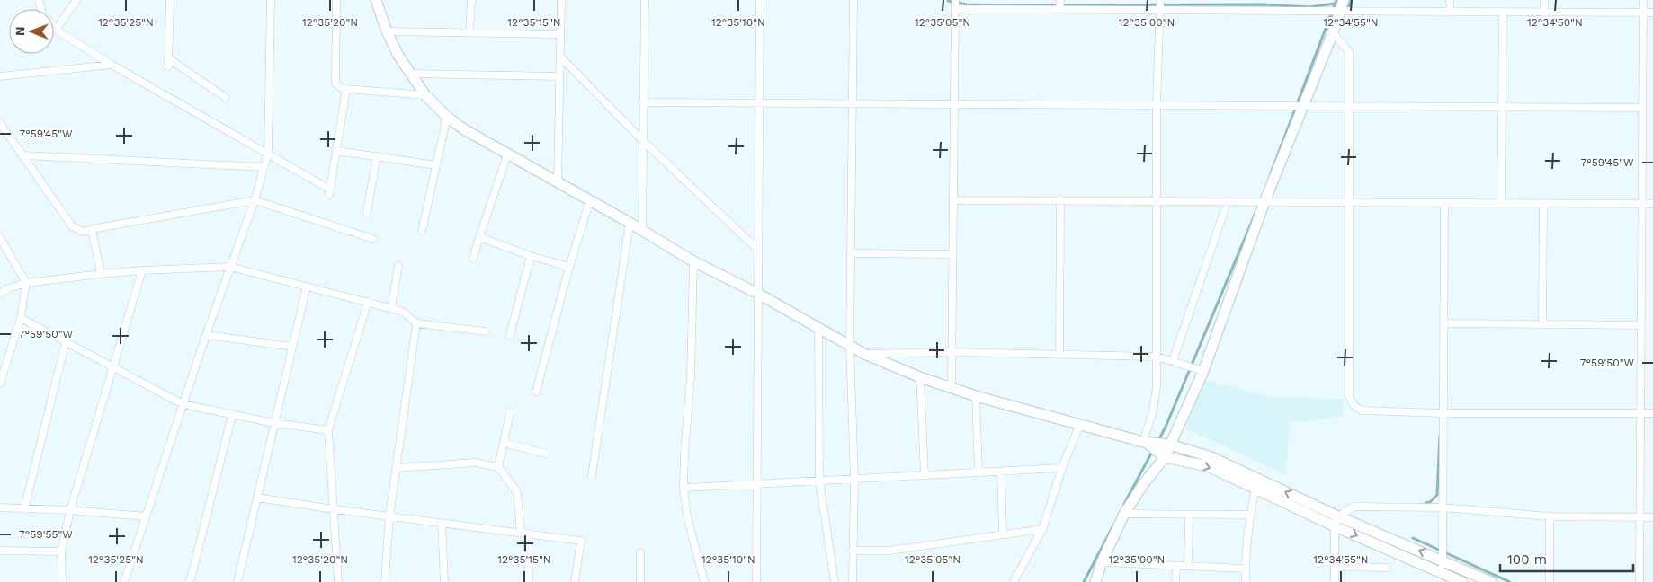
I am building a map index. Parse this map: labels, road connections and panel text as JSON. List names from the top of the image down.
{
  "scale_bar": "100 m",
  "north": "left",
  "coordinates": [
    "12°35'25\"N",
    "12°35'20\"N",
    "12°35'15\"N",
    "12°35'10\"N",
    "12°35'05\"N",
    "12°35'00\"N",
    "12°34'55\"N",
    "12°34'50\"N",
    "7°59'45\"W",
    "7°59'50\"W",
    "7°59'55\"W"
  ]
}
